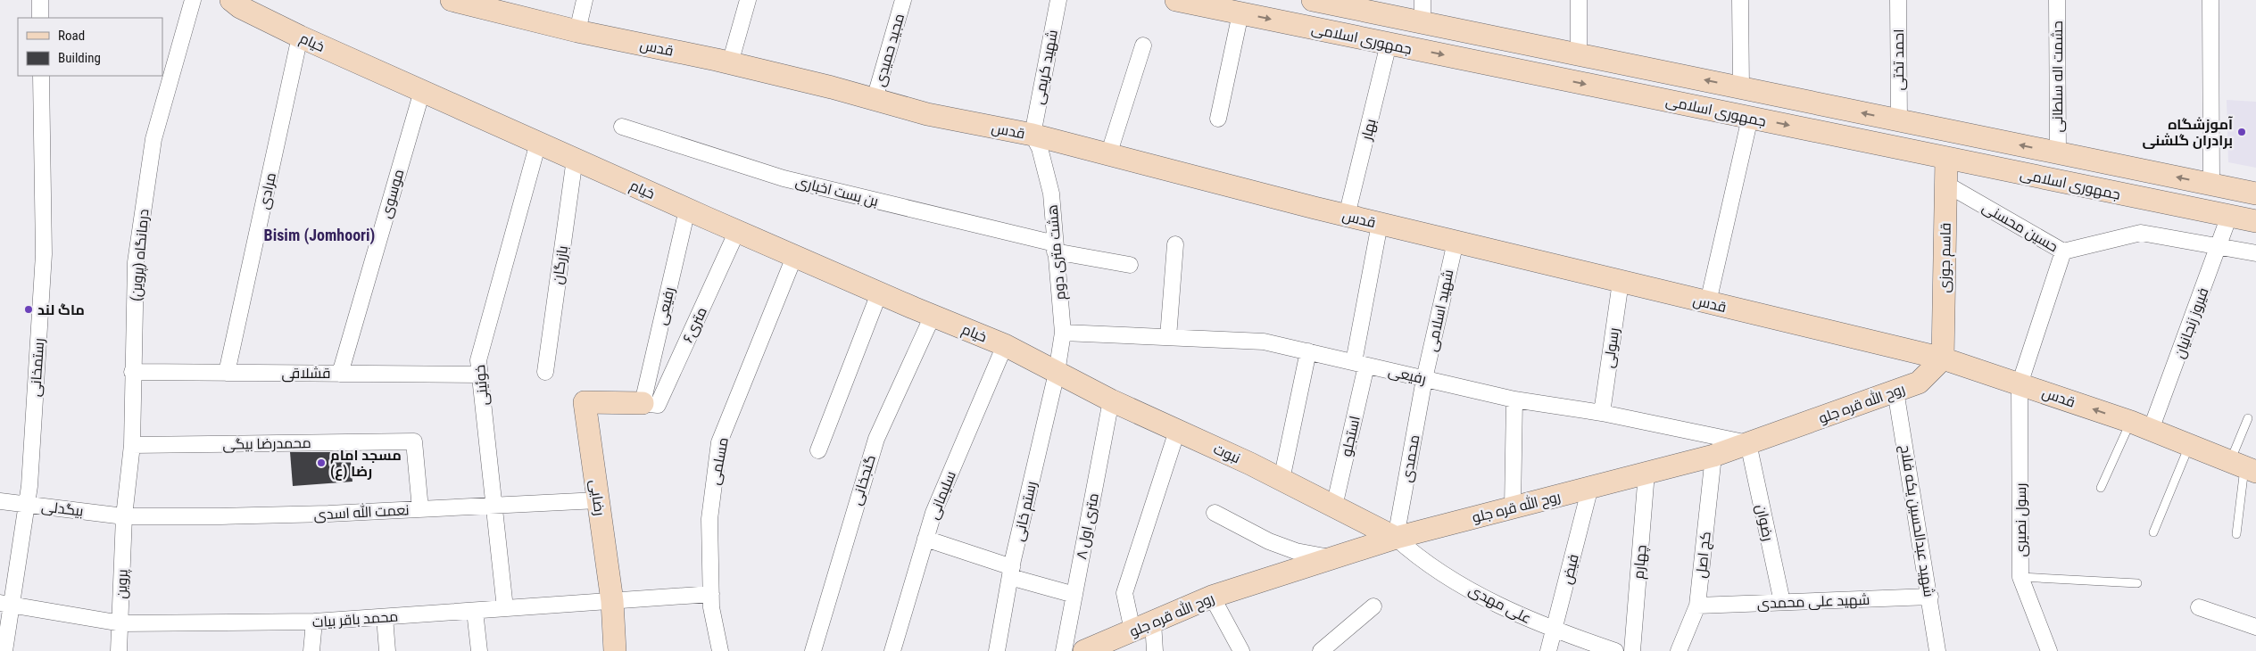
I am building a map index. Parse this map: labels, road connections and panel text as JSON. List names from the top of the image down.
{
  "streets": {
    "street": [
      "جمهوری اسلامی",
      "خیام",
      "قدس",
      "مجید حمیدی",
      "احمد تختی",
      "شهید کریمی",
      "حشمت اله سلطانی",
      "بهار",
      "مرادی",
      "بن بست اخباری",
      "موسوی",
      "حسین محسنی",
      "هشت متری دوم",
      "درمانگاه (پروین)",
      "قاسم جوزی",
      "بازرگان",
      "رفیعی",
      "شهید اسلامی",
      "فیروز زنجانیان",
      "۶متری",
      "رسولی",
      "رستمخانی",
      "قشلاقی",
      "خوئینی",
      "روح الله قره جلو",
      "استجلو",
      "محمدرضا بیگی",
      "نبوت",
      "محمدی",
      "مسلمی",
      "گنجخانی",
      "سلیمانی",
      "رضایی",
      "بیگدلی",
      "رستم خانی",
      "نعمت الله اسدی",
      "رسول نصیری",
      "شهید عبدالحسین یکه فلاح",
      "رضوان",
      "۸ متری اول",
      "کج اصل",
      "چهارم",
      "فیض",
      "پروین",
      "شهید علی محمدی",
      "علی مهدی",
      "محمد باقر بیات"
    ]
  },
  "crossings": [
    ["جمهوری اسلامی", "احمد تختی"],
    ["جمهوری اسلامی", "حشمت اله سلطانی"],
    ["جمهوری اسلامی", "بهار"],
    ["جمهوری اسلامی", "قاسم جوزی"],
    ["جمهوری اسلامی", "فیروز زنجانیان"],
    ["خیام", "مرادی"],
    ["خیام", "موسوی"],
    ["خیام", "هشت متری دوم"],
    ["خیام", "بازرگان"],
    ["خیام", "رفیعی"],
    ["خیام", "۶متری"],
    ["خیام", "خوئینی"],
    ["خیام", "نبوت"],
    ["خیام", "مسلمی"],
    ["خیام", "گنجخانی"],
    ["خیام", "سلیمانی"],
    ["خیام", "رستم خانی"],
    ["قدس", "مجید حمیدی"],
    ["قدس", "شهید کریمی"],
    ["قدس", "بهار"],
    ["قدس", "هشت متری دوم"],
    ["قدس", "قاسم جوزی"],
    ["قدس", "شهید اسلامی"],
    ["قدس", "فیروز زنجانیان"],
    ["قدس", "رسولی"],
    ["قدس", "روح الله قره جلو"],
    ["قدس", "استجلو"],
    ["قدس", "رسول نصیری"],
    ["شهید کریمی", "هشت متری دوم"],
    ["مرادی", "قشلاقی"],
    ["بن بست اخباری", "هشت متری دوم"],
    ["موسوی", "قشلاقی"],
    ["حسین محسنی", "قاسم جوزی"],
    ["حسین محسنی", "فیروز زنجانیان"],
    ["حسین محسنی", "رسول نصیری"],
    ["هشت متری دوم", "رفیعی"],
    ["هشت متری دوم", "نبوت"],
    ["هشت متری دوم", "رستم خانی"],
    ["درمانگاه (پروین)", "قشلاقی"],
    ["درمانگاه (پروین)", "محمدرضا بیگی"],
    ["درمانگاه (پروین)", "بیگدلی"],
    ["درمانگاه (پروین)", "نعمت الله اسدی"],
    ["درمانگاه (پروین)", "پروین"],
    ["قاسم جوزی", "روح الله قره جلو"],
    ["رفیعی", "شهید اسلامی"],
    ["رفیعی", "۶متری"],
    ["رفیعی", "رسولی"],
    ["رفیعی", "روح الله قره جلو"],
    ["رفیعی", "استجلو"],
    ["رفیعی", "محمدی"],
    ["رفیعی", "رضایی"],
    ["رفیعی", "رضوان"],
    ["شهید اسلامی", "محمدی"],
    ["۶متری", "رضایی"],
    ["رستمخانی", "بیگدلی"],
    ["رستمخانی", "محمد باقر بیات"],
    ["قشلاقی", "خوئینی"],
    ["خوئینی", "نعمت الله اسدی"],
    ["خوئینی", "محمد باقر بیات"],
    ["روح الله قره جلو", "نبوت"],
    ["روح الله قره جلو", "محمدی"],
    ["روح الله قره جلو", "شهید عبدالحسین یکه فلاح"],
    ["روح الله قره جلو", "رضوان"],
    ["روح الله قره جلو", "کج اصل"],
    ["روح الله قره جلو", "چهارم"],
    ["روح الله قره جلو", "فیض"],
    ["روح الله قره جلو", "علی مهدی"],
    ["استجلو", "نبوت"],
    ["محمدرضا بیگی", "نعمت الله اسدی"],
    ["نبوت", "محمدی"],
    ["نبوت", "رستم خانی"],
    ["نبوت", "۸ متری اول"],
    ["نبوت", "علی مهدی"],
    ["محمدی", "علی مهدی"],
    ["مسلمی", "محمد باقر بیات"],
    ["رضایی", "نعمت الله اسدی"],
    ["رضایی", "محمد باقر بیات"],
    ["بیگدلی", "نعمت الله اسدی"],
    ["بیگدلی", "پروین"],
    ["نعمت الله اسدی", "پروین"],
    ["شهید عبدالحسین یکه فلاح", "شهید علی محمدی"],
    ["رضوان", "شهید علی محمدی"],
    ["کج اصل", "شهید علی محمدی"],
    ["فیض", "علی مهدی"],
    ["پروین", "محمد باقر بیات"]
  ],
  "districts": ["Bisim (Jomhoori)"],
  "places": ["آموزشگاه برادران گلشنی", "ماگ لند", "مسجد امام رضا (ع)"],
  "legend": ["Road", "Building"]
}
